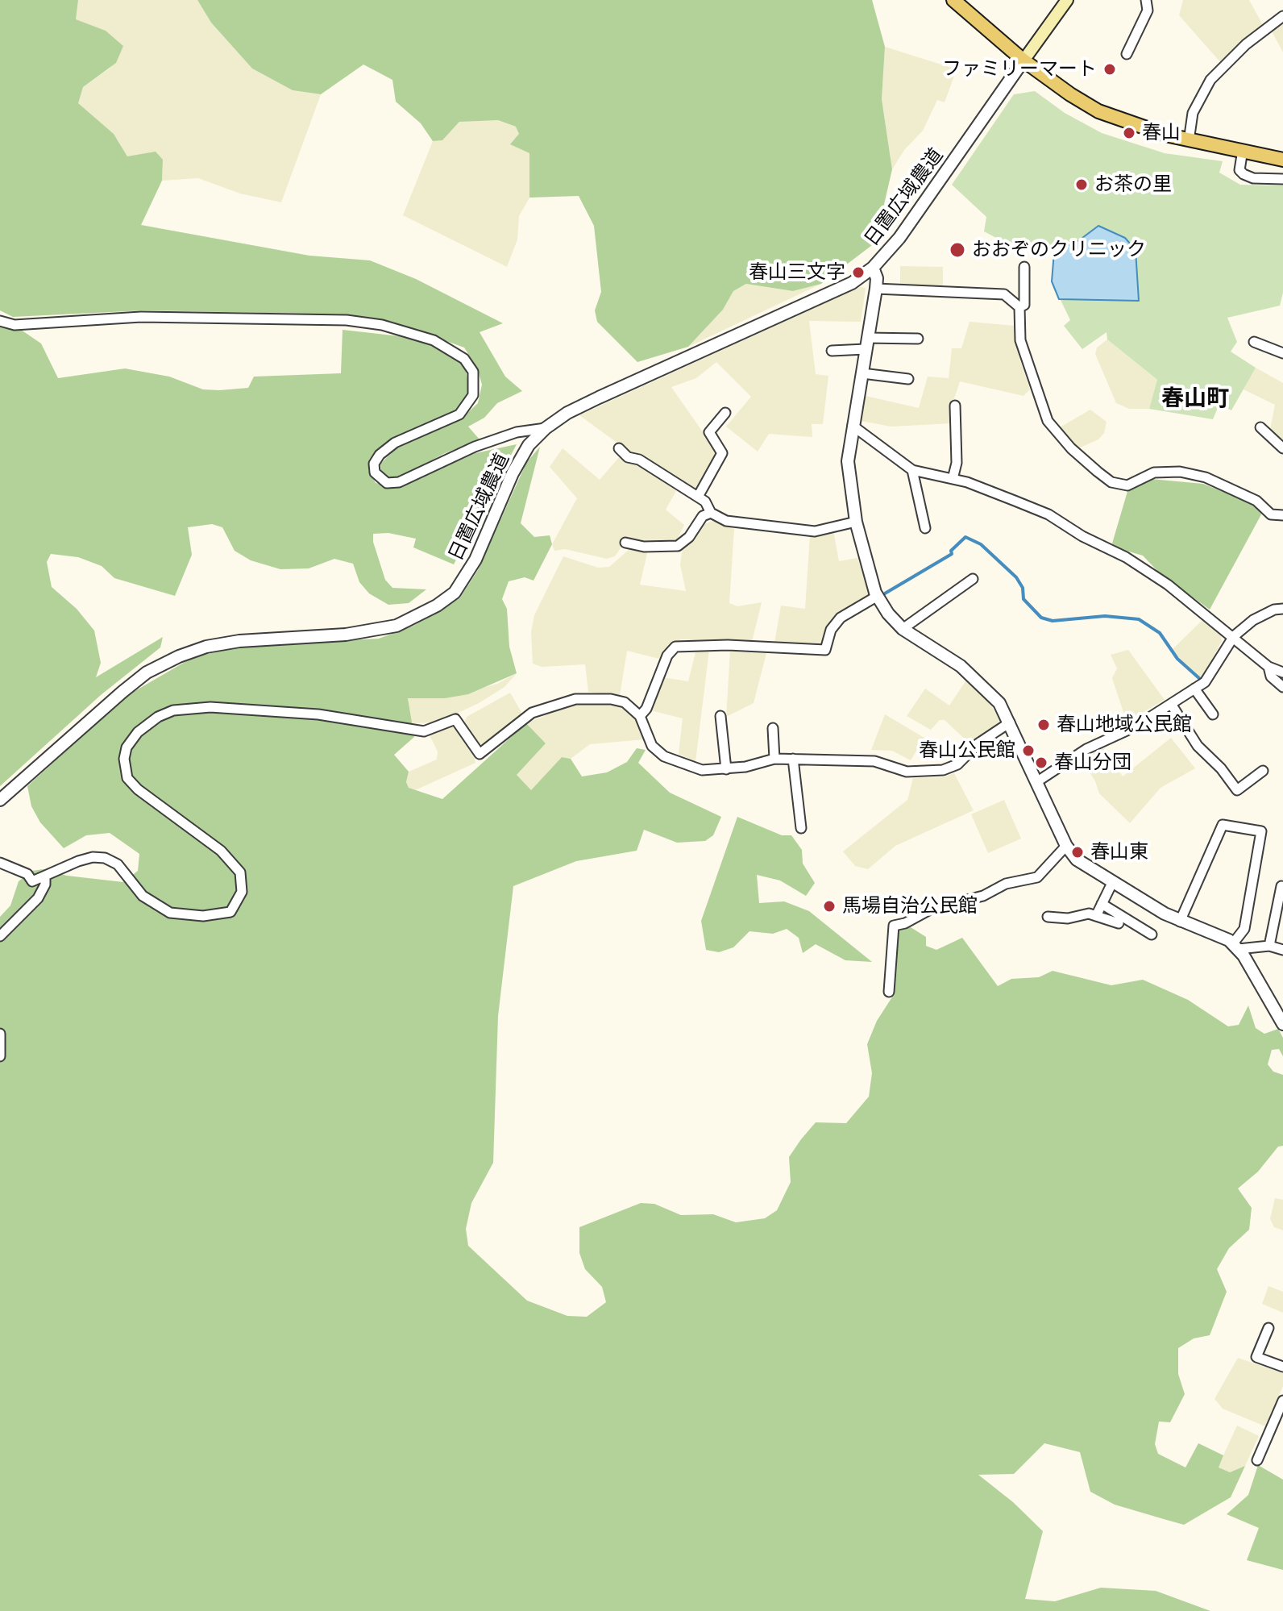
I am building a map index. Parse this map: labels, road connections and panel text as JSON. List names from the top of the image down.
{
  "streets": {
    "street": ["日置広域農道"]
  },
  "districts": ["春山町"],
  "places": [
    "ファミリーマート",
    "春山",
    "お茶の里",
    "おおぞのクリニック",
    "春山三文字",
    "春山地域公民館",
    "春山公民館",
    "春山分団",
    "春山東",
    "馬場自治公民館"
  ]
}
